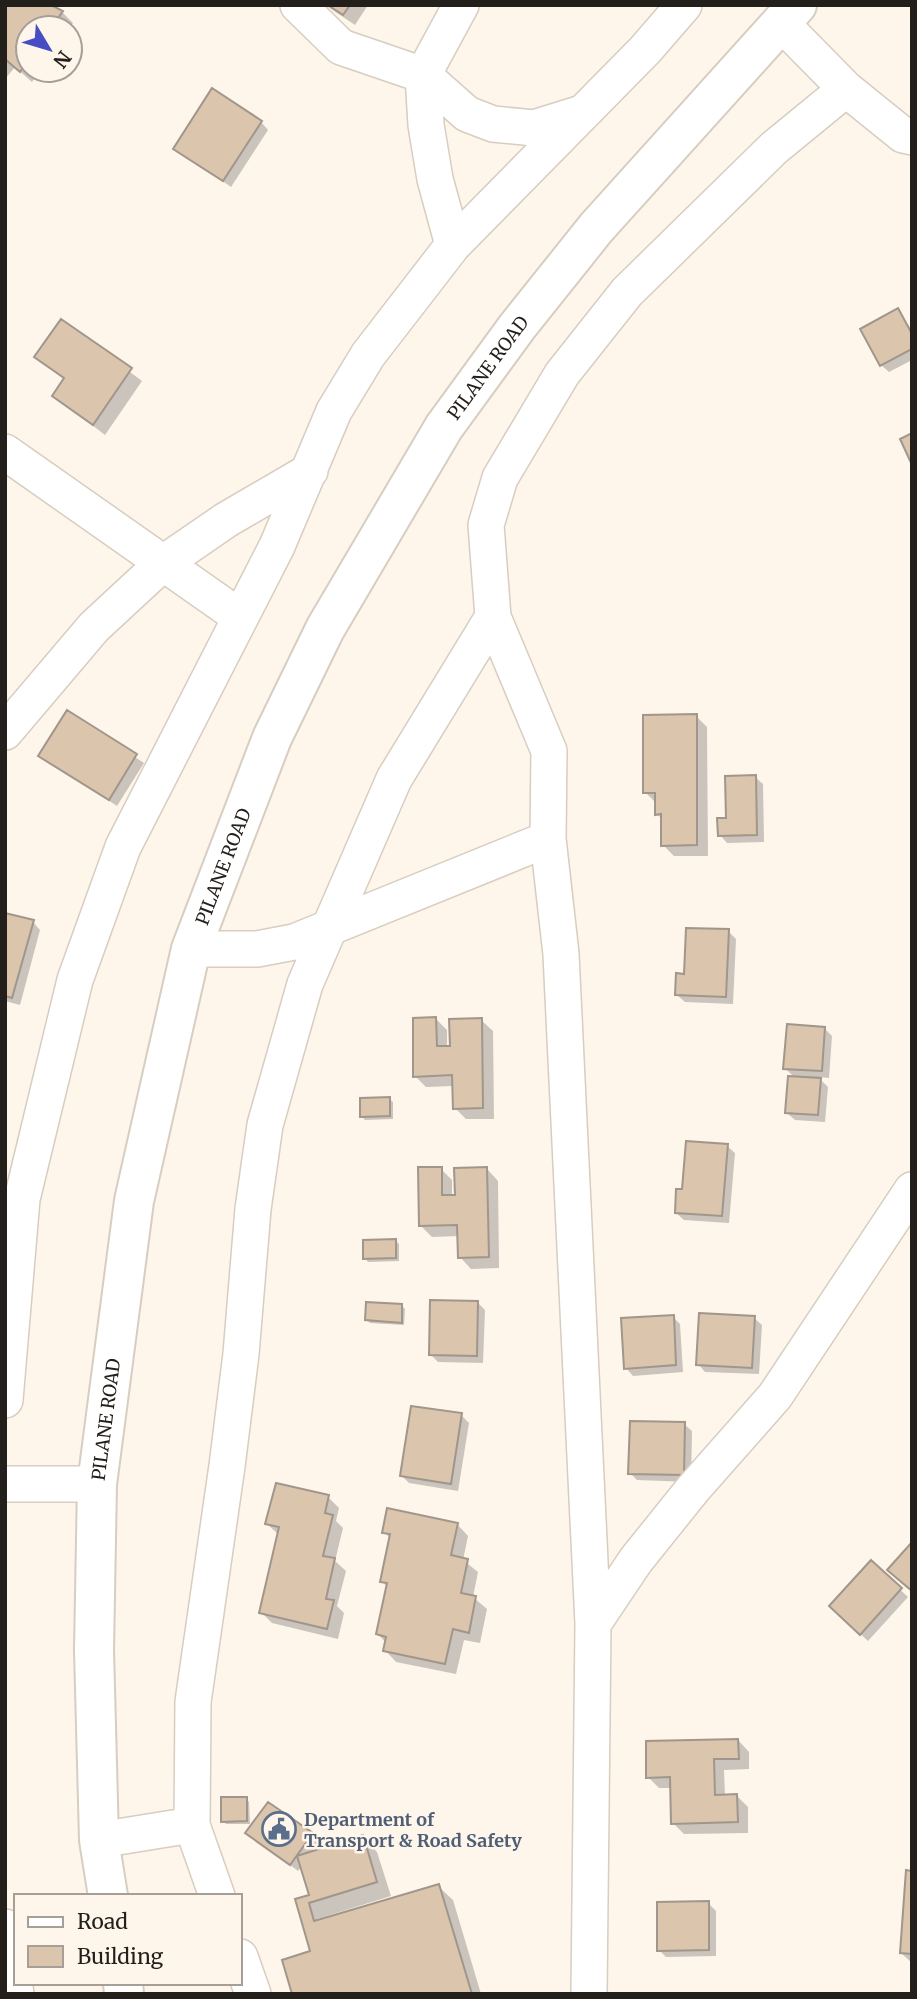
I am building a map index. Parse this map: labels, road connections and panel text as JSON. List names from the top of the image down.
{
  "streets": {
    "main road": ["PILANE ROAD"]
  },
  "places": {
    "public building": ["Department of Transport & Road Safety"]
  },
  "legend": ["Road", "Building"],
  "north": "bottom right"
}
